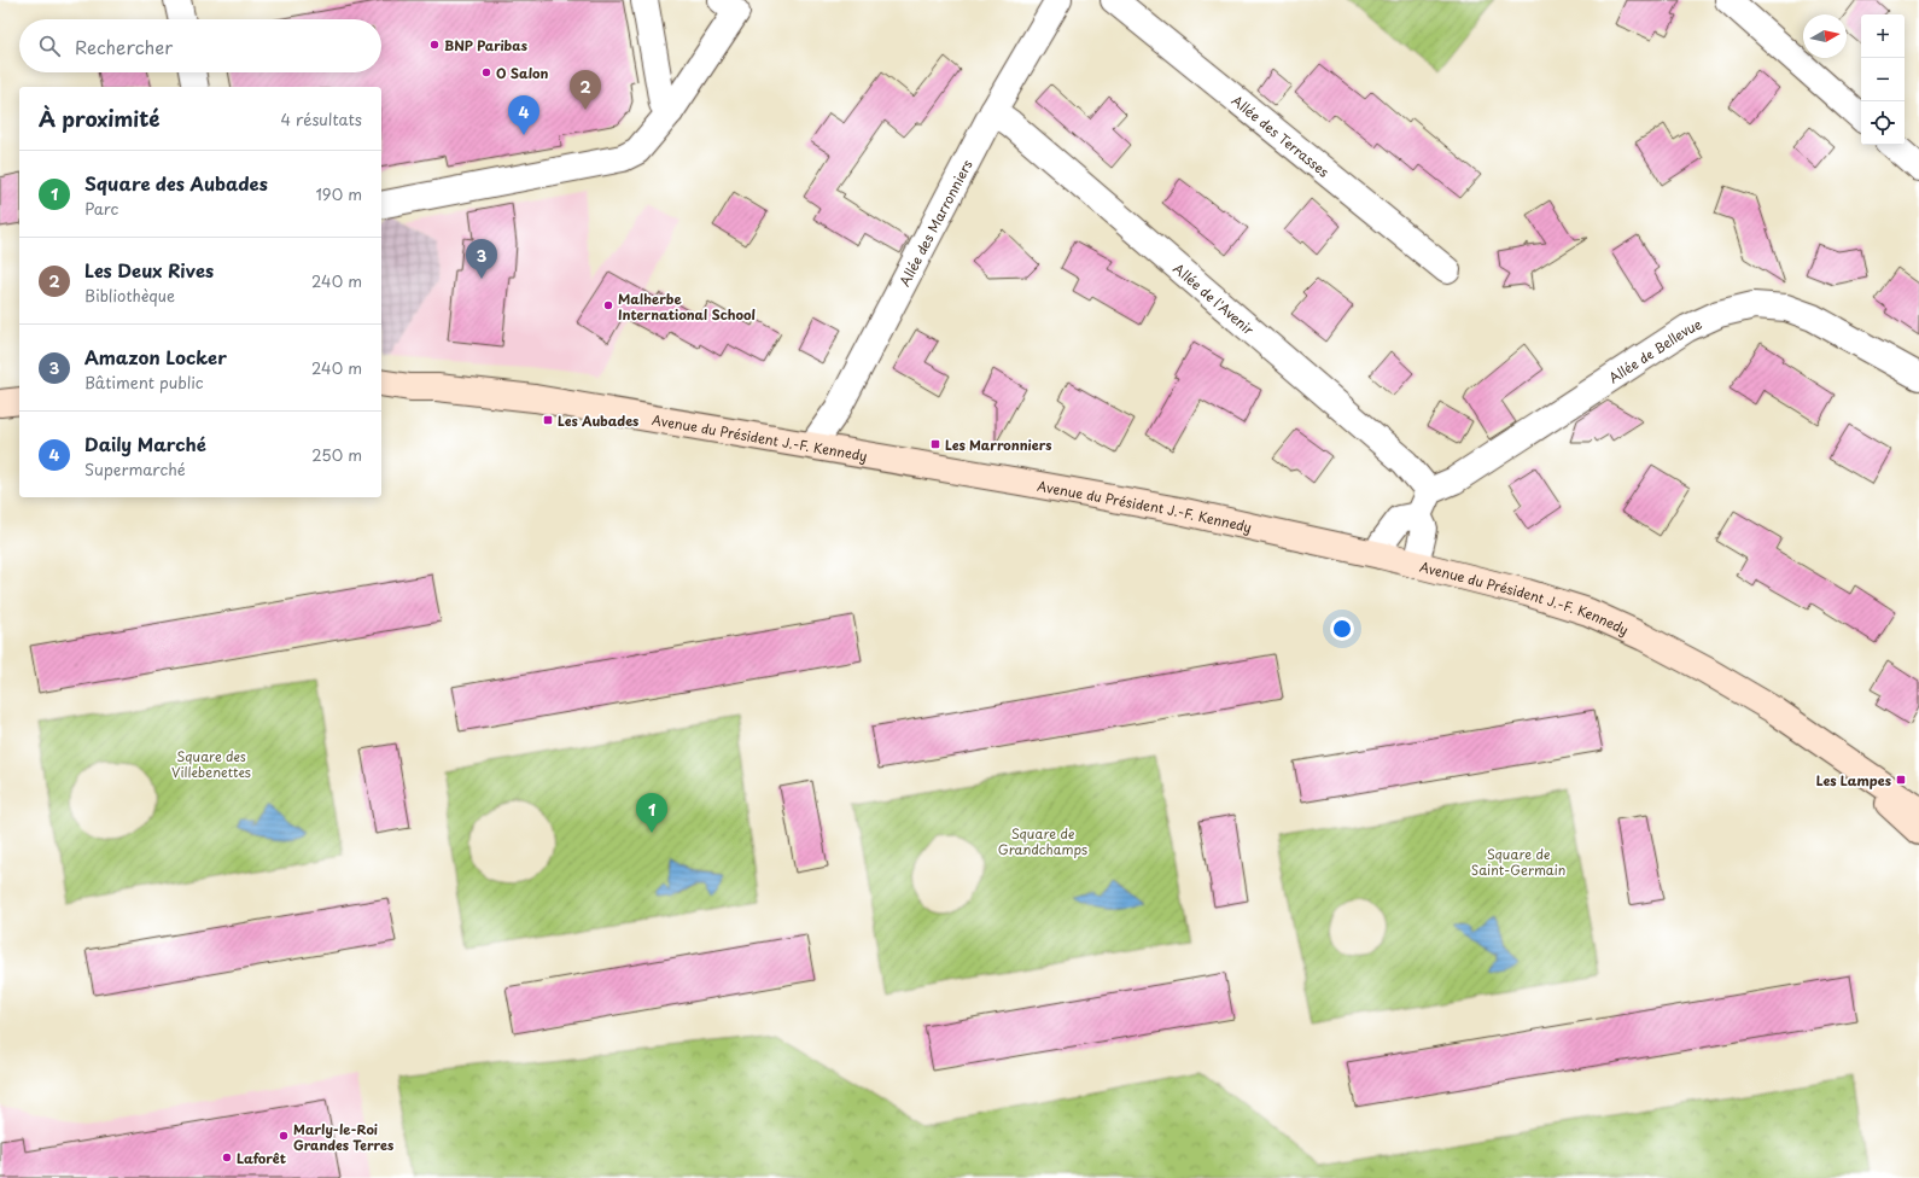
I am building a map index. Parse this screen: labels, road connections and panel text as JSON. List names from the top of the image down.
{
  "streets": {
    "main road": ["Avenue du Président J.-F. Kennedy"],
    "street": [
      "Allée des Terrasses",
      "Allée des Marronniers",
      "Allée de l'Avenir",
      "Allée de Bellevue"
    ]
  },
  "crossings": [
    ["Allée des Marronniers", "Allée de l'Avenir"],
    ["Allée des Marronniers", "Avenue du Président J.-F. Kennedy"],
    ["Allée de l'Avenir", "Allée de Bellevue"]
  ],
  "parks": ["Square des Villebenettes", "Square de Grandchamps", "Square de Saint-Germain"],
  "places": {
    "other": [
      "BNP Paribas",
      "O Salon",
      "Malherbe International School",
      "Marly-le-Roi Grandes Terres",
      "Laforêt"
    ],
    "transit": ["Les Aubades", "Les Marronniers", "Les Lampes"]
  },
  "north": "right",
  "page": {
    "map_buttons": ["+", "−"],
    "search": "Rechercher",
    "pins": [
      "2",
      "4",
      "3",
      "1"
    ],
    "heading": ["À proximité", "4 résultats"],
    "list": [
      {
        "mark": "1",
        "name": "Square des Aubades",
        "note": "Parc",
        "value": "190 m"
      },
      {
        "mark": "2",
        "name": "Les Deux Rives",
        "note": "Bibliothèque",
        "value": "240 m"
      },
      {
        "mark": "3",
        "name": "Amazon Locker",
        "note": "Bâtiment public",
        "value": "240 m"
      },
      {
        "mark": "4",
        "name": "Daily Marché",
        "note": "Supermarché",
        "value": "250 m"
      }
    ]
  }
}
